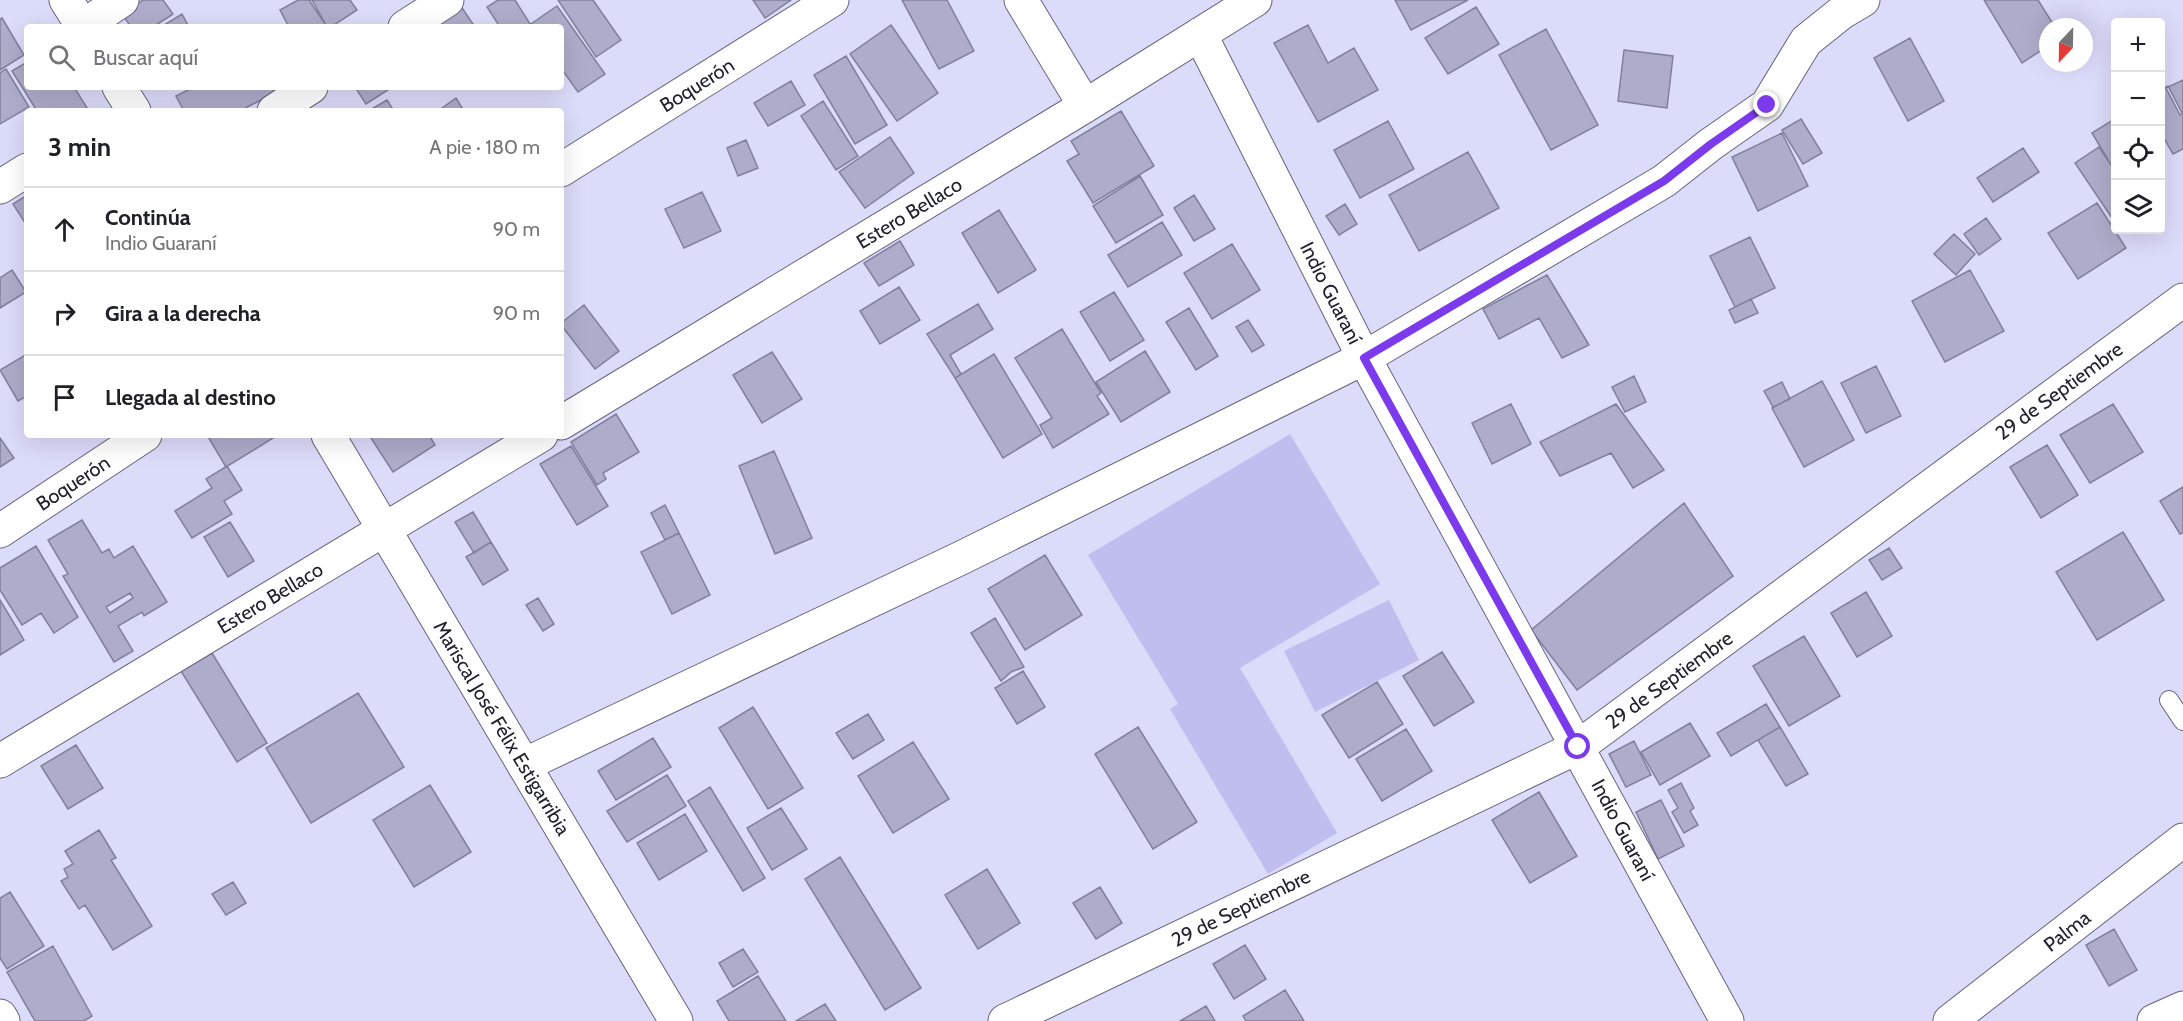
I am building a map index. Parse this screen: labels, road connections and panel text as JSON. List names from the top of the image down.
{
  "streets": {
    "street": [
      "Boquerón",
      "Estero Bellaco",
      "Indio Guaraní",
      "29 de Septiembre",
      "Mariscal José Félix Estigarribia",
      "Palma"
    ]
  },
  "crossings": [
    ["Estero Bellaco", "Indio Guaraní"],
    ["Estero Bellaco", "Mariscal José Félix Estigarribia"],
    ["Indio Guaraní", "29 de Septiembre"]
  ],
  "north": "bottom",
  "page": {
    "map_buttons": ["+", "−"],
    "search": "Buscar aquí",
    "heading": ["3 min", "A pie · 180 m"],
    "list": [
      ["Continúa", "Indio Guaraní", "90 m"],
      ["Gira a la derecha", "90 m"],
      "Llegada al destino"
    ]
  }
}
